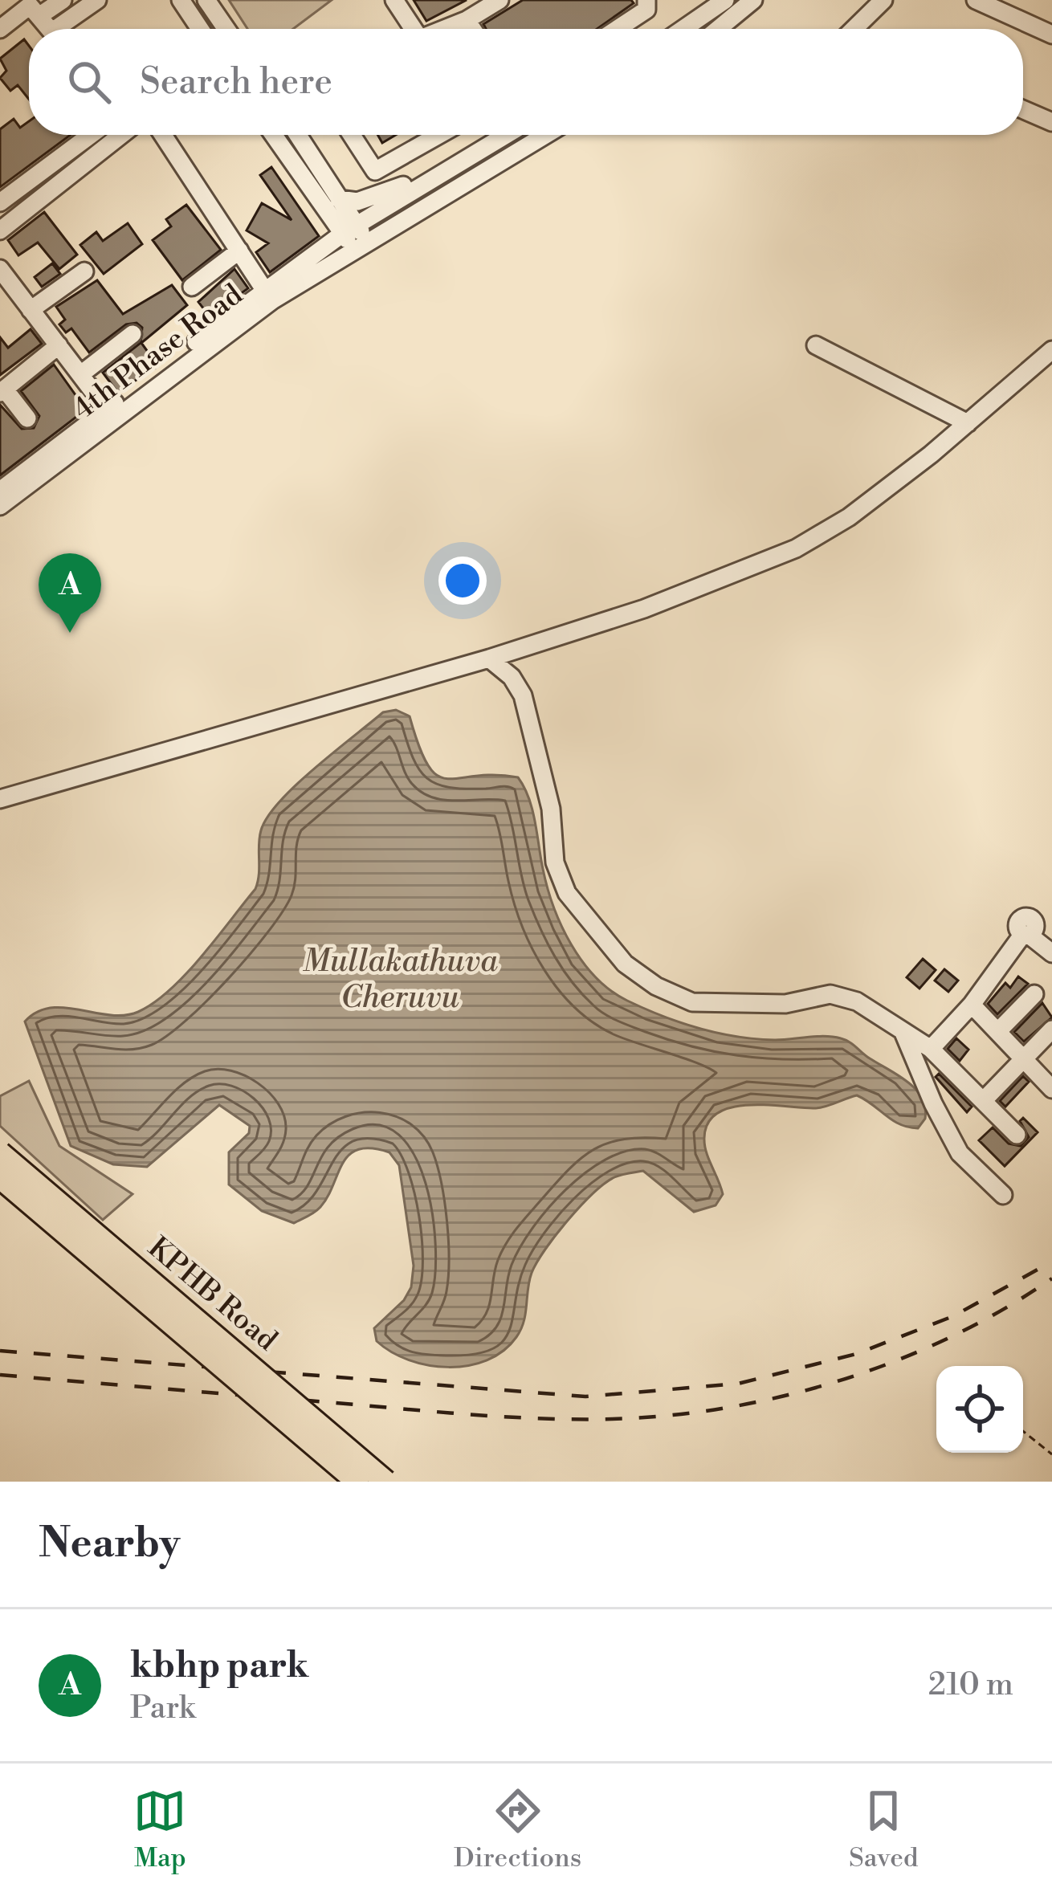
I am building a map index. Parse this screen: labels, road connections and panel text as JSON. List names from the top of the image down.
{
  "streets": {
    "main road": ["KPHB Road"],
    "street": ["4th Phase Road"]
  },
  "water": ["Mullakathuva Cheruvu"],
  "page": {
    "search": "Search here",
    "pins": "A",
    "heading": "Nearby",
    "list": [
      {
        "mark": "A",
        "name": "kbhp park",
        "note": "Park",
        "value": "210 m"
      }
    ],
    "nav": ["Map", "Directions", "Saved"]
  }
}
